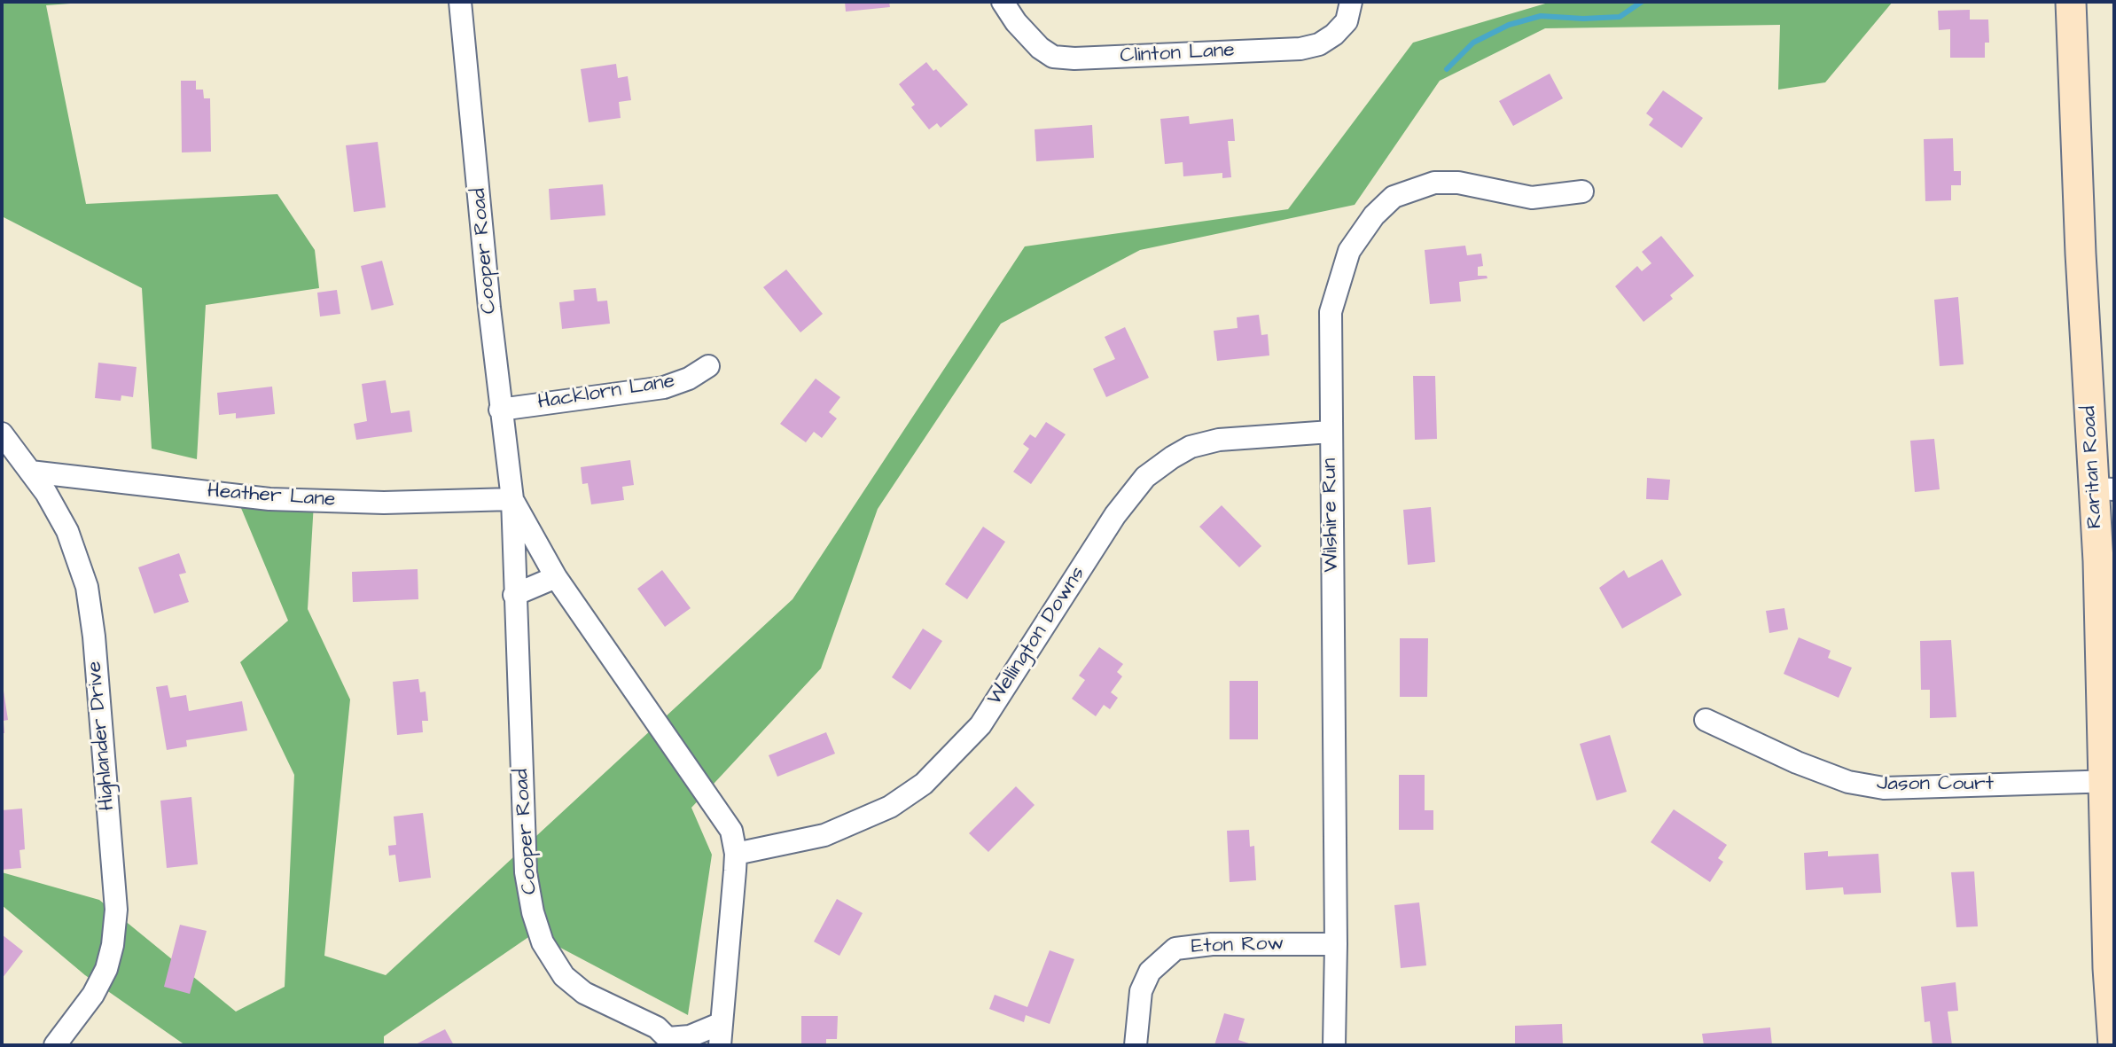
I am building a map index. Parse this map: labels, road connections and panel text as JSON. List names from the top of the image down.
{
  "streets": {
    "street": [
      "Clinton Lane",
      "Cooper Road",
      "Hacklorn Lane",
      "Raritan Road",
      "Heather Lane",
      "Wilshire Run",
      "Wellington Downs",
      "Highlander Drive",
      "Jason Court",
      "Eton Row"
    ]
  },
  "crossings": [
    ["Cooper Road", "Hacklorn Lane"],
    ["Cooper Road", "Heather Lane"],
    ["Cooper Road", "Wellington Downs"],
    ["Raritan Road", "Jason Court"],
    ["Heather Lane", "Highlander Drive"],
    ["Wilshire Run", "Wellington Downs"],
    ["Wilshire Run", "Eton Row"]
  ]
}
